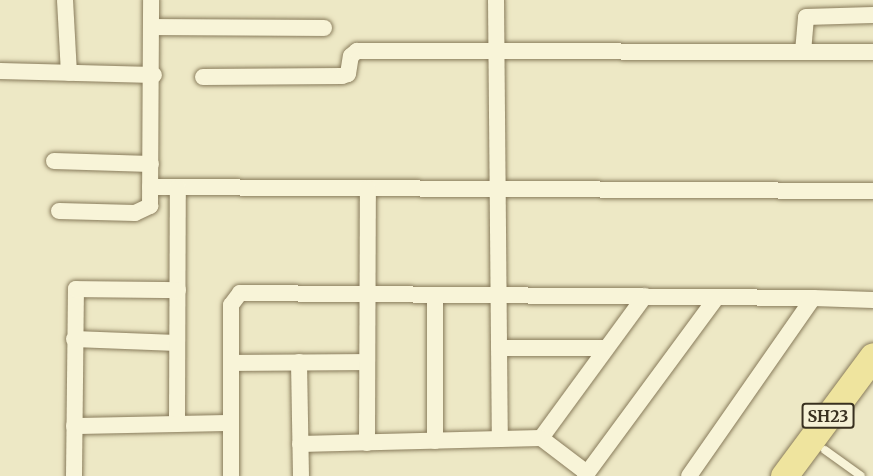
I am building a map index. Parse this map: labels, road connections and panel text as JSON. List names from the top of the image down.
{
  "streets": {
    "main road": ["SH23"]
  }
}
